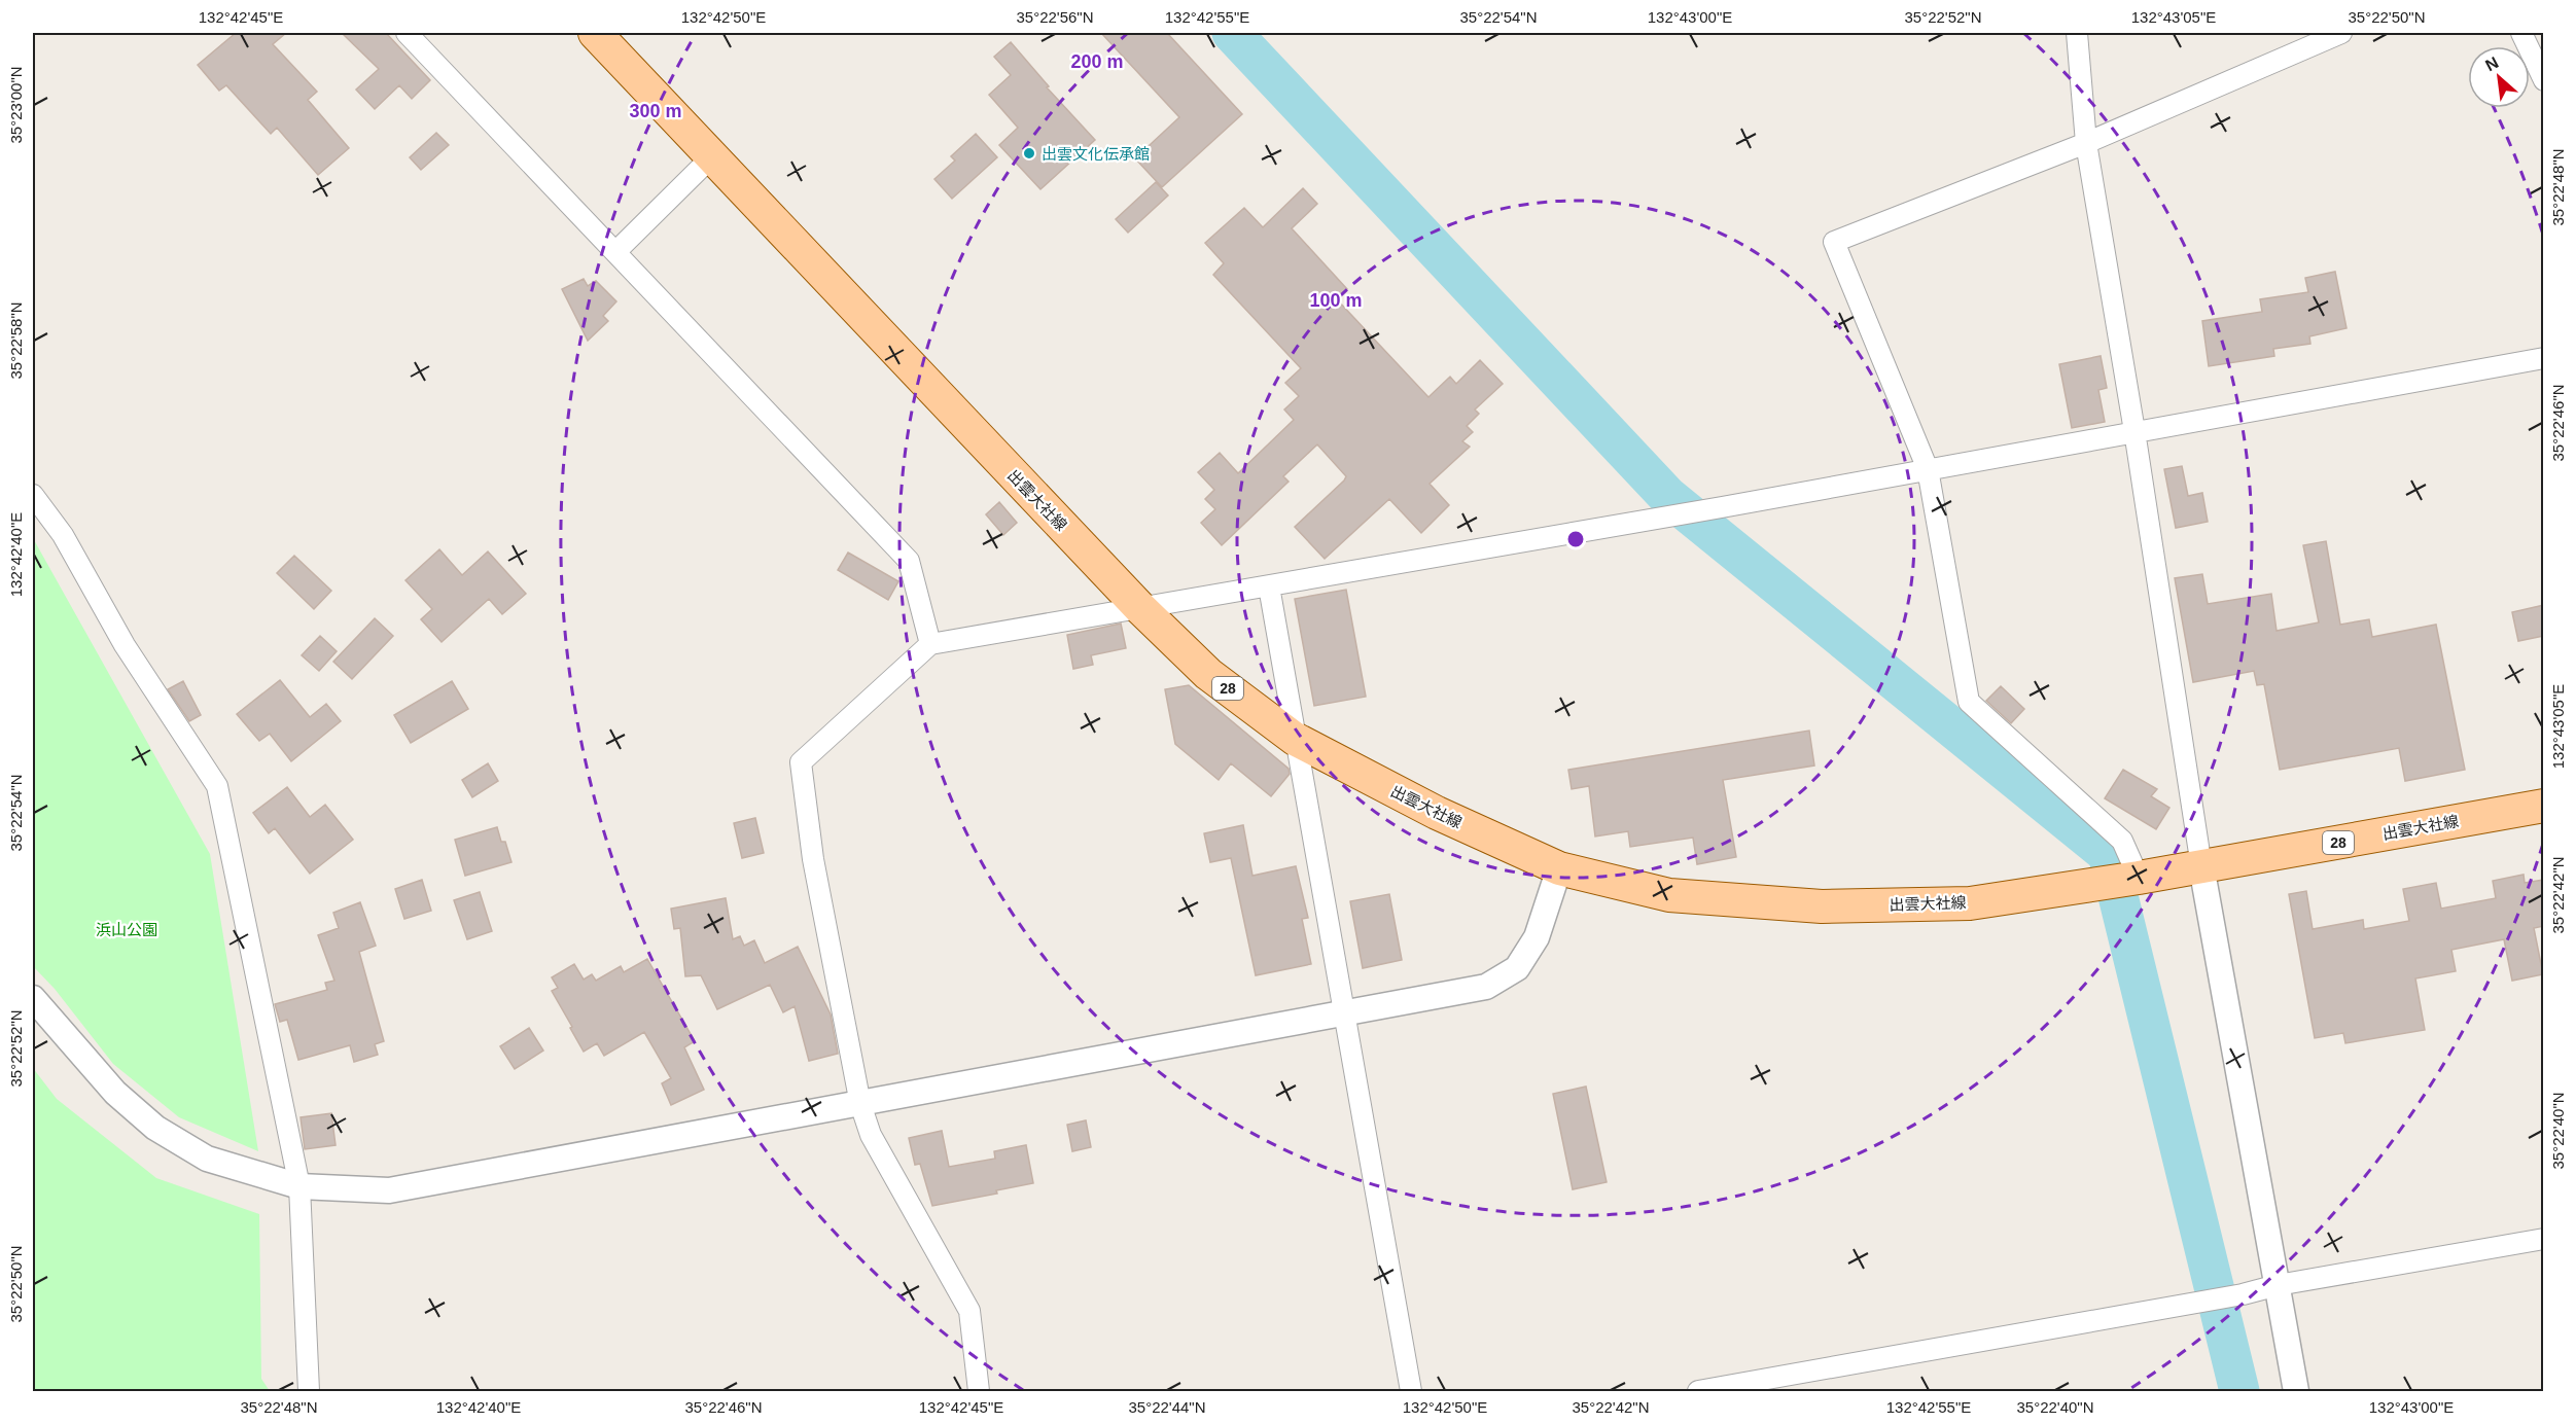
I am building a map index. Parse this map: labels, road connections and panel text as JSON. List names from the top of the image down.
{
  "streets": {
    "main road": ["出雲大社線", "28"]
  },
  "parks": ["浜山公園"],
  "places": ["出雲文化伝承館"],
  "north": "top left",
  "coordinates": [
    "132°42'45\"E",
    "132°42'50\"E",
    "35°22'56\"N",
    "132°42'55\"E",
    "35°22'54\"N",
    "132°43'00\"E",
    "35°22'52\"N",
    "132°43'05\"E",
    "35°22'50\"N",
    "35°23'00\"N",
    "35°22'48\"N",
    "35°22'58\"N",
    "35°22'46\"N",
    "132°42'40\"E",
    "35°22'42\"N",
    "35°22'40\"N",
    "35°22'44\"N"
  ],
  "rings": ["200 m", "300 m", "100 m"]
}
